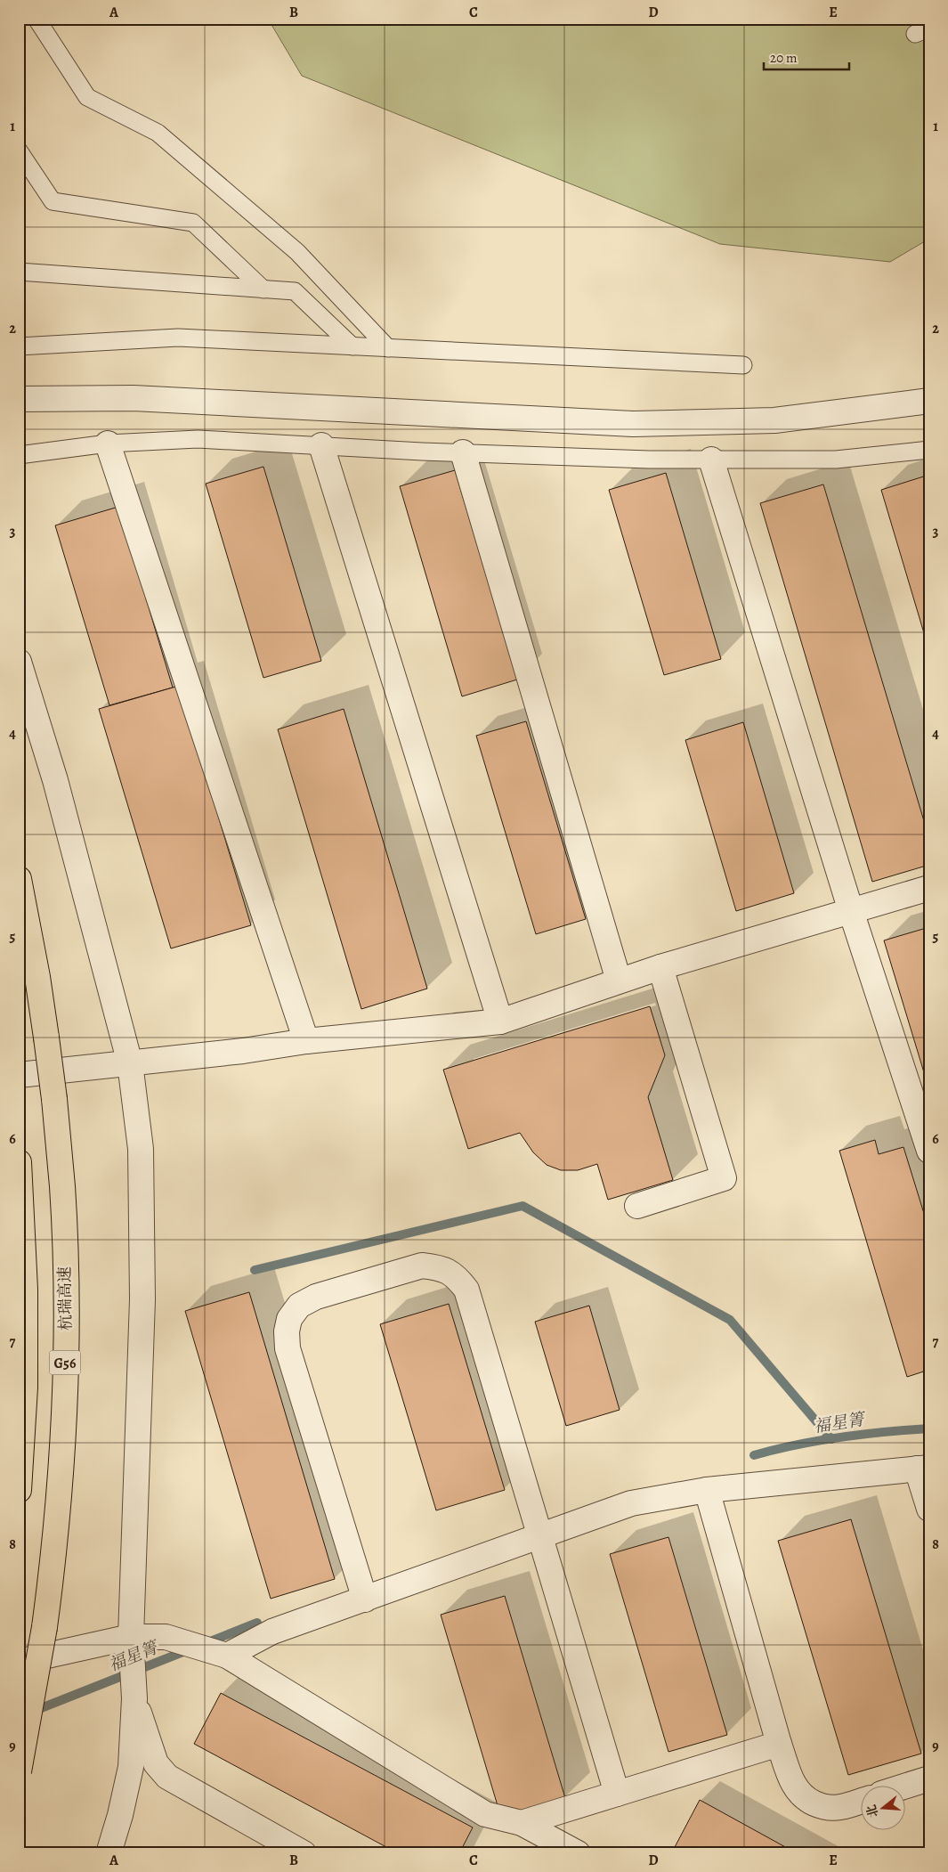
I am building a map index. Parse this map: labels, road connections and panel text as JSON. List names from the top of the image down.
{
  "streets": {
    "highway": ["杭瑞高速", "G56"]
  },
  "water": ["福星箐"],
  "scale_bar": "20 m",
  "north": "left",
  "grid": {
    "columns": [
      "A",
      "B",
      "C",
      "D",
      "E"
    ],
    "rows": [
      "1",
      "2",
      "3",
      "4",
      "5",
      "6",
      "7",
      "8",
      "9"
    ]
  }
}
